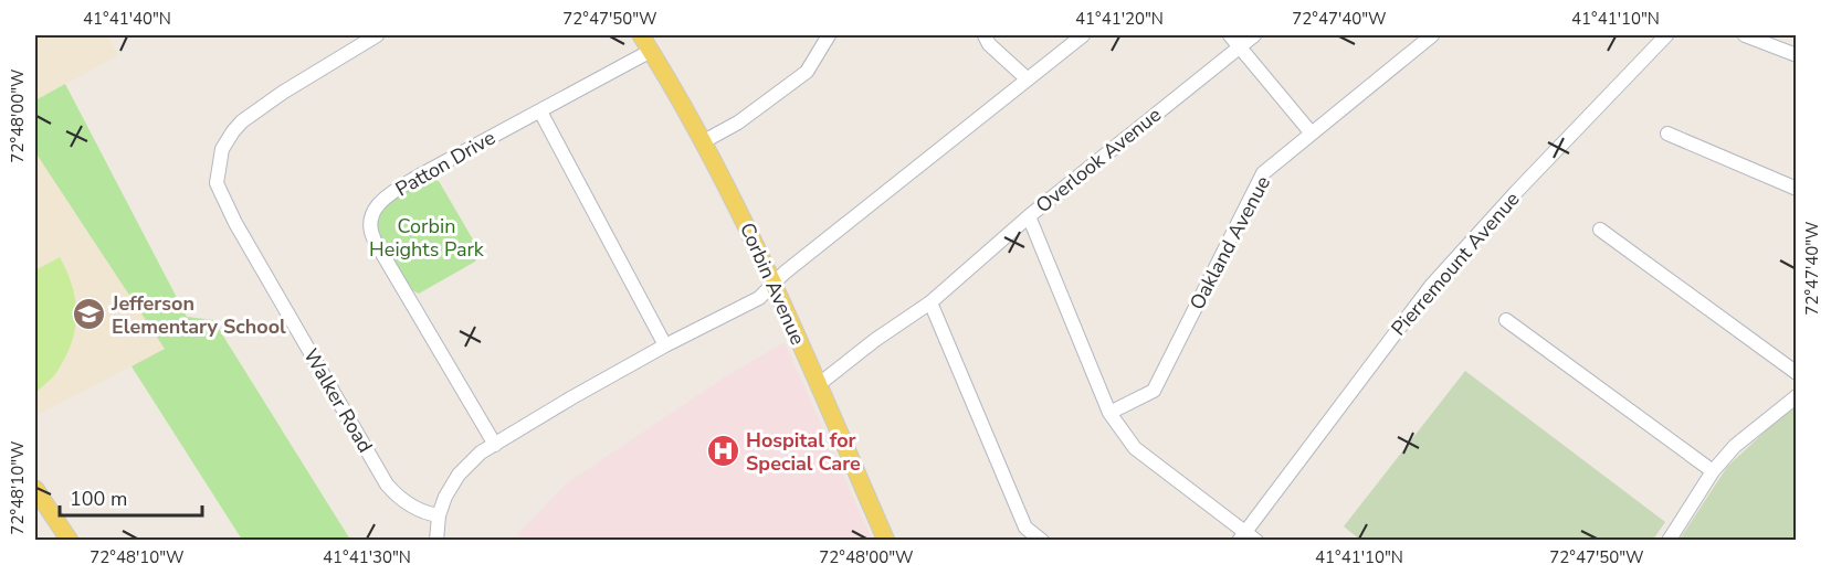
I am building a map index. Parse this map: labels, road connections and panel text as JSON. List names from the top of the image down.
{
  "streets": {
    "main road": ["Corbin Avenue"],
    "street": [
      "Overlook Avenue",
      "Patton Drive",
      "Oakland Avenue",
      "Pierremount Avenue",
      "Walker Road"
    ]
  },
  "crossings": [
    ["Overlook Avenue", "Corbin Avenue"],
    ["Patton Drive", "Corbin Avenue"]
  ],
  "parks": ["Corbin Heights Park"],
  "places": {
    "school or university": ["Jefferson Elementary School"],
    "hospital": ["Hospital for Special Care"]
  },
  "scale_bar": "100 m",
  "coordinates": [
    "41°41'40\"N",
    "72°47'50\"W",
    "41°41'20\"N",
    "72°47'40\"W",
    "41°41'10\"N",
    "72°48'00\"W",
    "72°48'10\"W",
    "41°41'30\"N"
  ]
}
